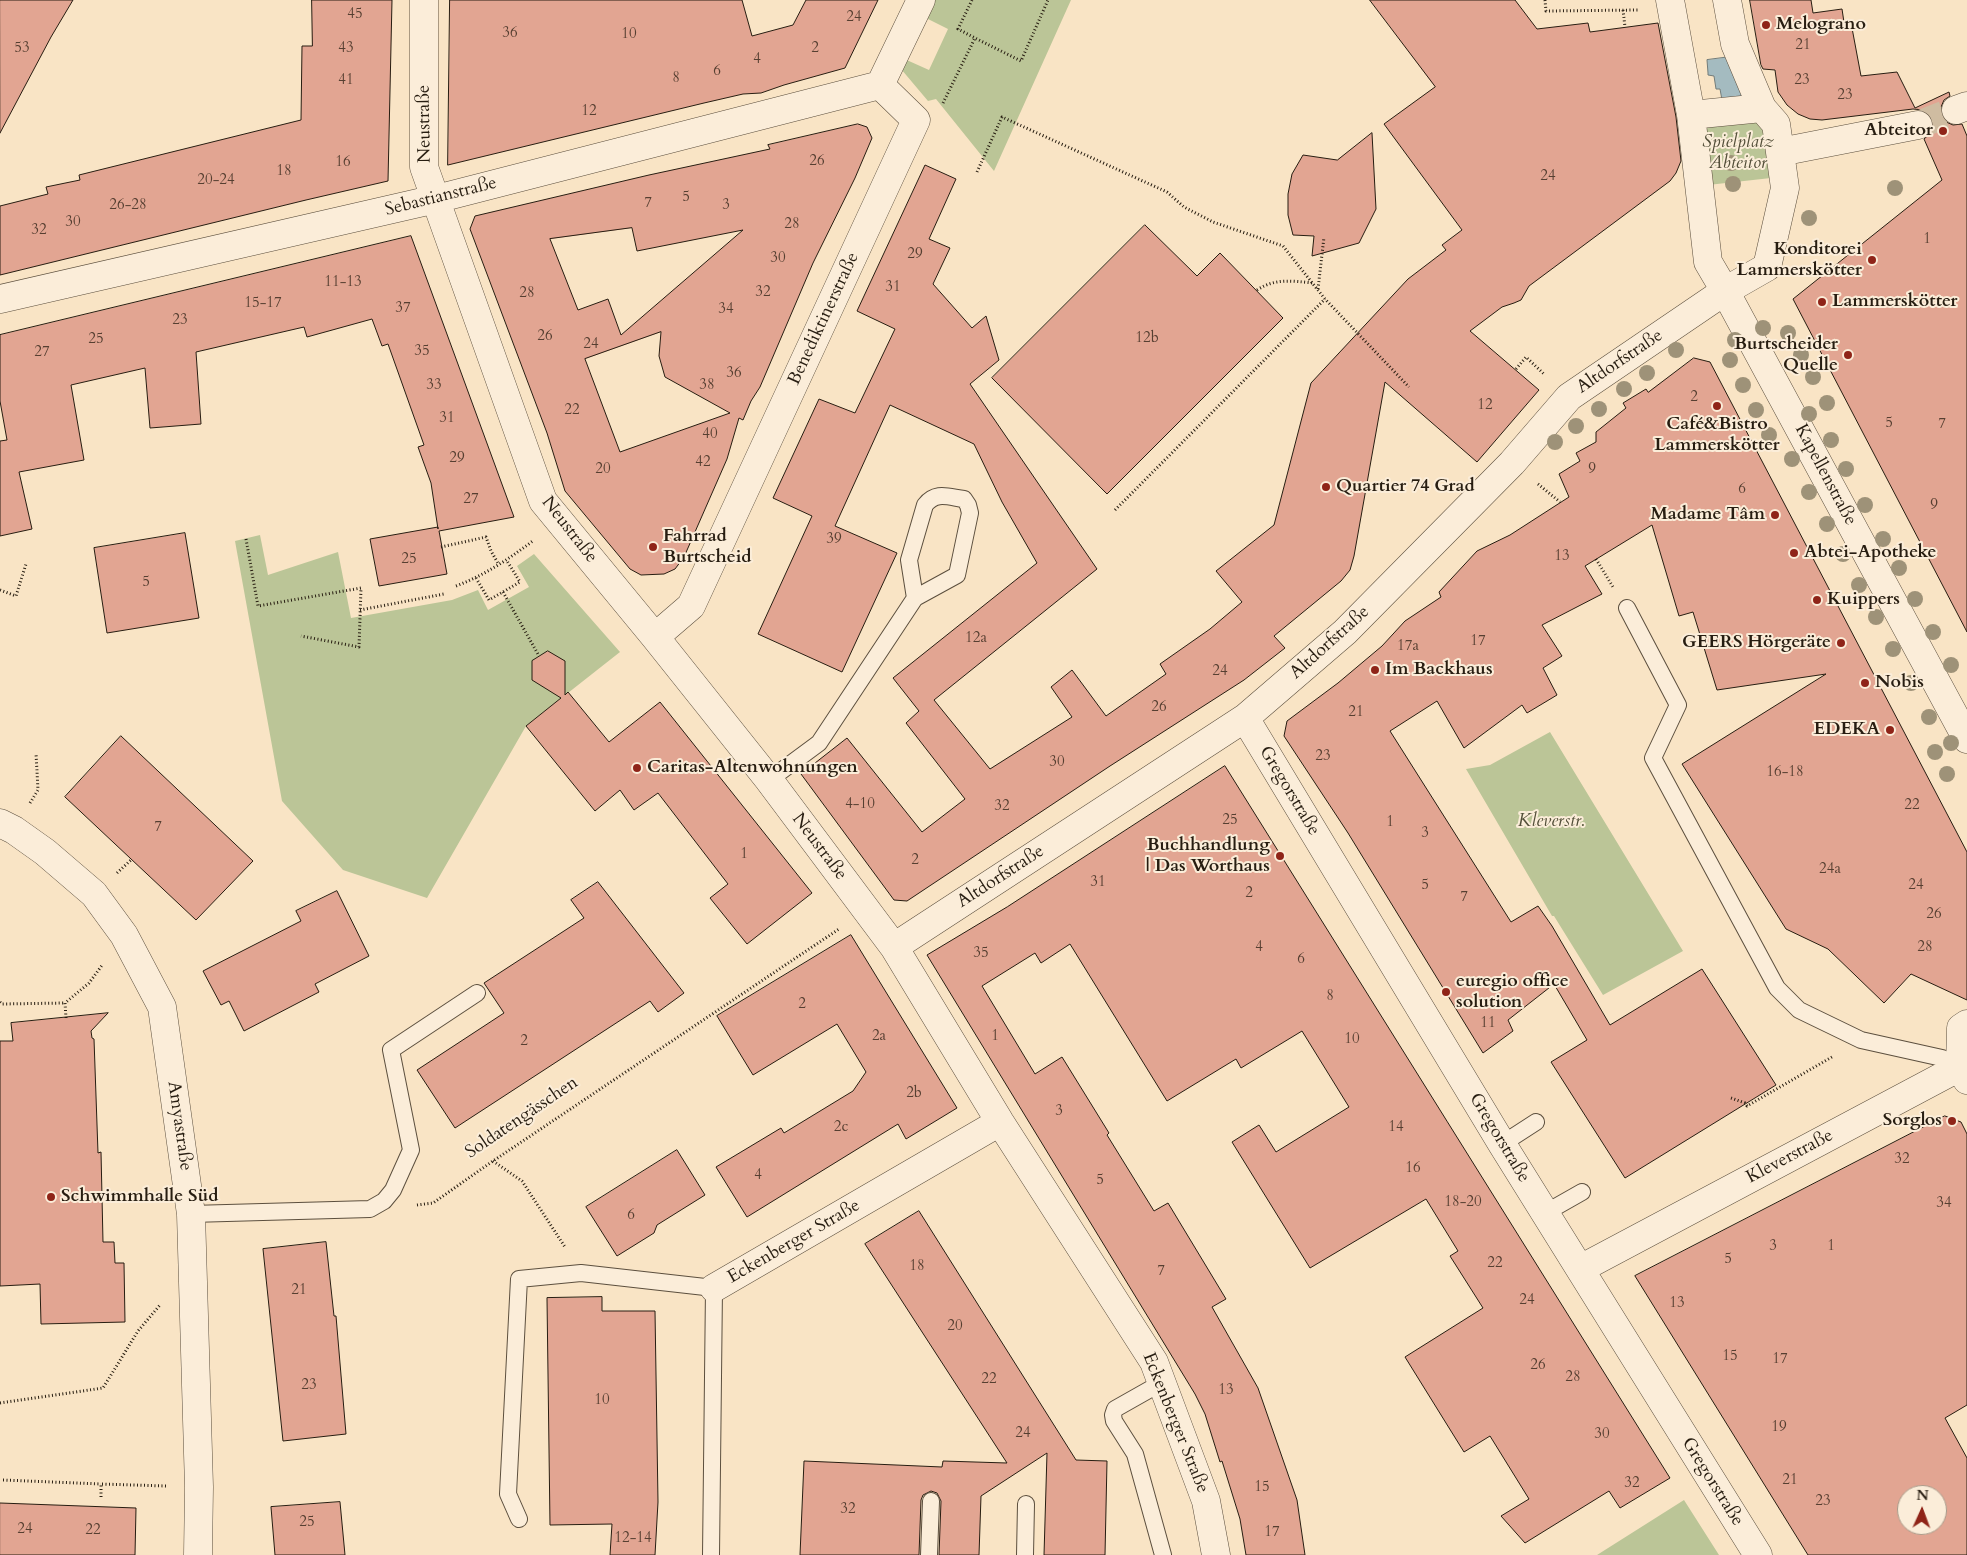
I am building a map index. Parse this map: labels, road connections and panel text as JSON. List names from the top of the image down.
{
  "streets": {
    "street": [
      "Neustraße",
      "Sebastianstraße",
      "Benediktinerstraße",
      "Altdorfstraße",
      "Kapellenstraße",
      "Gregorstraße",
      "Amyastraße",
      "Kleverstraße",
      "Eckenberger Straße"
    ],
    "path": ["Soldatengässchen"]
  },
  "crossings": [
    ["Neustraße", "Sebastianstraße"],
    ["Neustraße", "Benediktinerstraße"],
    ["Neustraße", "Altdorfstraße"],
    ["Neustraße", "Eckenberger Straße"],
    ["Altdorfstraße", "Kapellenstraße"],
    ["Altdorfstraße", "Gregorstraße"],
    ["Altdorfstraße", "Eckenberger Straße"],
    ["Gregorstraße", "Kleverstraße"]
  ],
  "parks": ["Spielplatz Abteitor", "Kleverstr."],
  "places": [
    "Melograno",
    "Abteitor",
    "Konditorei Lammerskötter",
    "Lammerskötter",
    "Burtscheider Quelle",
    "Café&Bistro Lammerskötter",
    "Quartier 74 Grad",
    "Madame Tâm",
    "Fahrrad Burtscheid",
    "Abtei-Apotheke",
    "Kuippers",
    "GEERS Hörgeräte",
    "Im Backhaus",
    "Nobis",
    "EDEKA",
    "Caritas-Altenwohnungen",
    "Buchhandlung | Das Worthaus",
    "euregio office solution",
    "Sorglos",
    "Schwimmhalle Süd"
  ],
  "house_numbers": [
    "45",
    "24",
    "36",
    "10",
    "21",
    "53",
    "43",
    "2",
    "4",
    "6",
    "8",
    "41",
    "23",
    "23",
    "12",
    "26",
    "16",
    "18",
    "24",
    "20-24",
    "5",
    "7",
    "26-28",
    "3",
    "30",
    "28",
    "32",
    "1",
    "29",
    "30",
    "11-13",
    "31",
    "32",
    "28",
    "15-17",
    "37",
    "34",
    "23",
    "26",
    "12b",
    "25",
    "24",
    "35",
    "27",
    "36",
    "33",
    "38",
    "2",
    "12",
    "22",
    "31",
    "5",
    "7",
    "40",
    "29",
    "42",
    "20",
    "9",
    "6",
    "27",
    "9",
    "39",
    "13",
    "25",
    "5",
    "12a",
    "17",
    "17a",
    "24",
    "26",
    "21",
    "23",
    "30",
    "16-18",
    "4-10",
    "22",
    "32",
    "25",
    "1",
    "7",
    "3",
    "1",
    "2",
    "24a",
    "31",
    "5",
    "24",
    "2",
    "7",
    "26",
    "4",
    "28",
    "35",
    "6",
    "8",
    "2",
    "11",
    "2a",
    "1",
    "10",
    "2",
    "2b",
    "3",
    "2c",
    "14",
    "32",
    "16",
    "4",
    "5",
    "18-20",
    "34",
    "6",
    "3",
    "1",
    "5",
    "22",
    "18",
    "7",
    "21",
    "24",
    "13",
    "20",
    "15",
    "17",
    "26",
    "28",
    "22",
    "23",
    "13",
    "10",
    "19",
    "24",
    "30",
    "21",
    "32",
    "15",
    "23",
    "32",
    "25",
    "24",
    "22",
    "17",
    "12-14"
  ],
  "north": "top"
}
